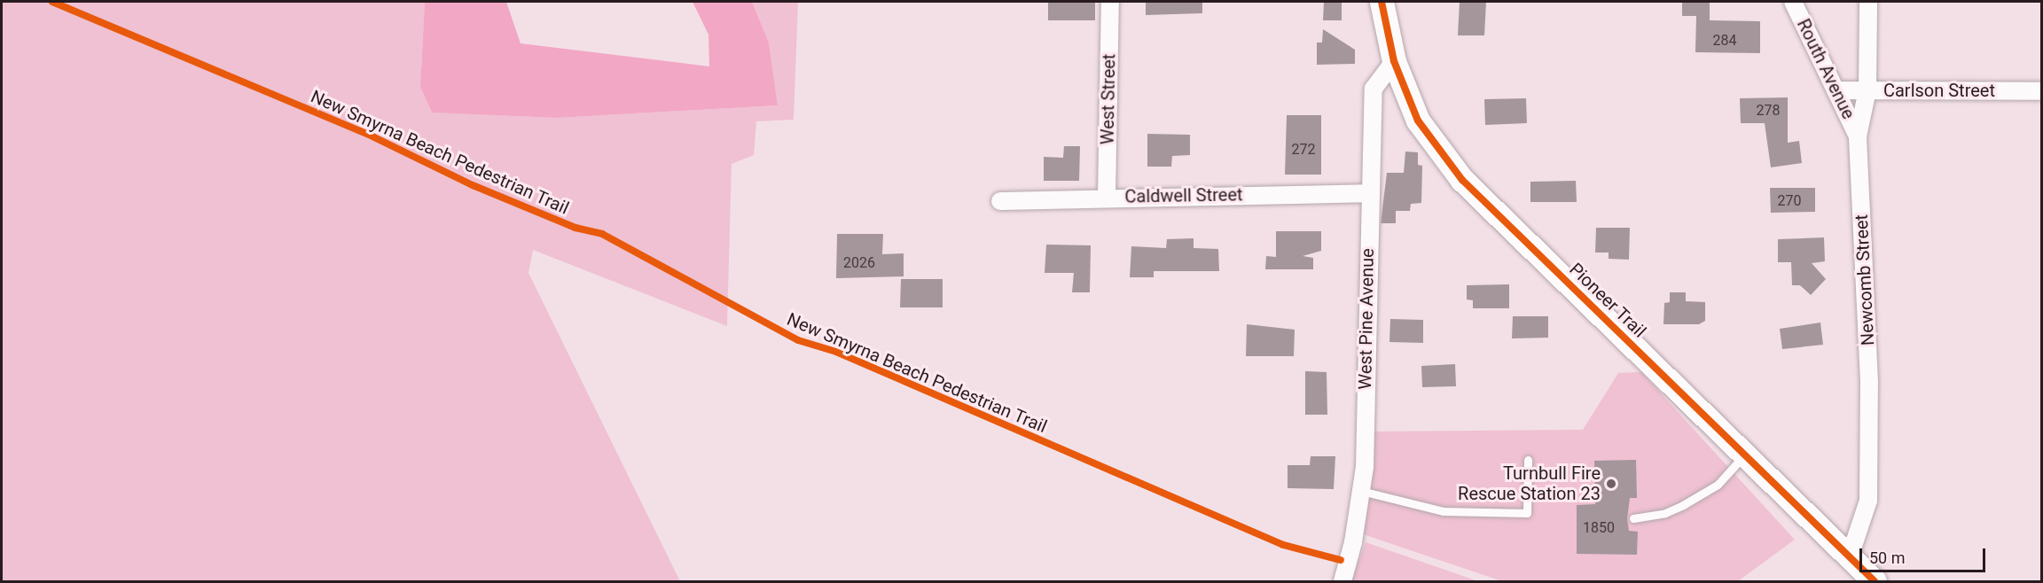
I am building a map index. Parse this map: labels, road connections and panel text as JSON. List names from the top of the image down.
{
  "streets": {
    "street": [
      "Routh Avenue",
      "Carlson Street",
      "West Street",
      "Caldwell Street",
      "Newcomb Street",
      "Pioneer Trail",
      "West Pine Avenue"
    ],
    "cycle path": ["New Smyrna Beach Pedestrian Trail"]
  },
  "crossings": [
    ["Routh Avenue", "Carlson Street"],
    ["Routh Avenue", "Newcomb Street"],
    ["Carlson Street", "Newcomb Street"],
    ["West Street", "Caldwell Street"],
    ["Caldwell Street", "West Pine Avenue"],
    ["Newcomb Street", "Pioneer Trail"],
    ["Pioneer Trail", "West Pine Avenue"]
  ],
  "places": ["Turnbull Fire Rescue Station 23"],
  "house_numbers": [
    "284",
    "278",
    "272",
    "270",
    "2026",
    "1850"
  ],
  "scale_bar": "50 m"
}
